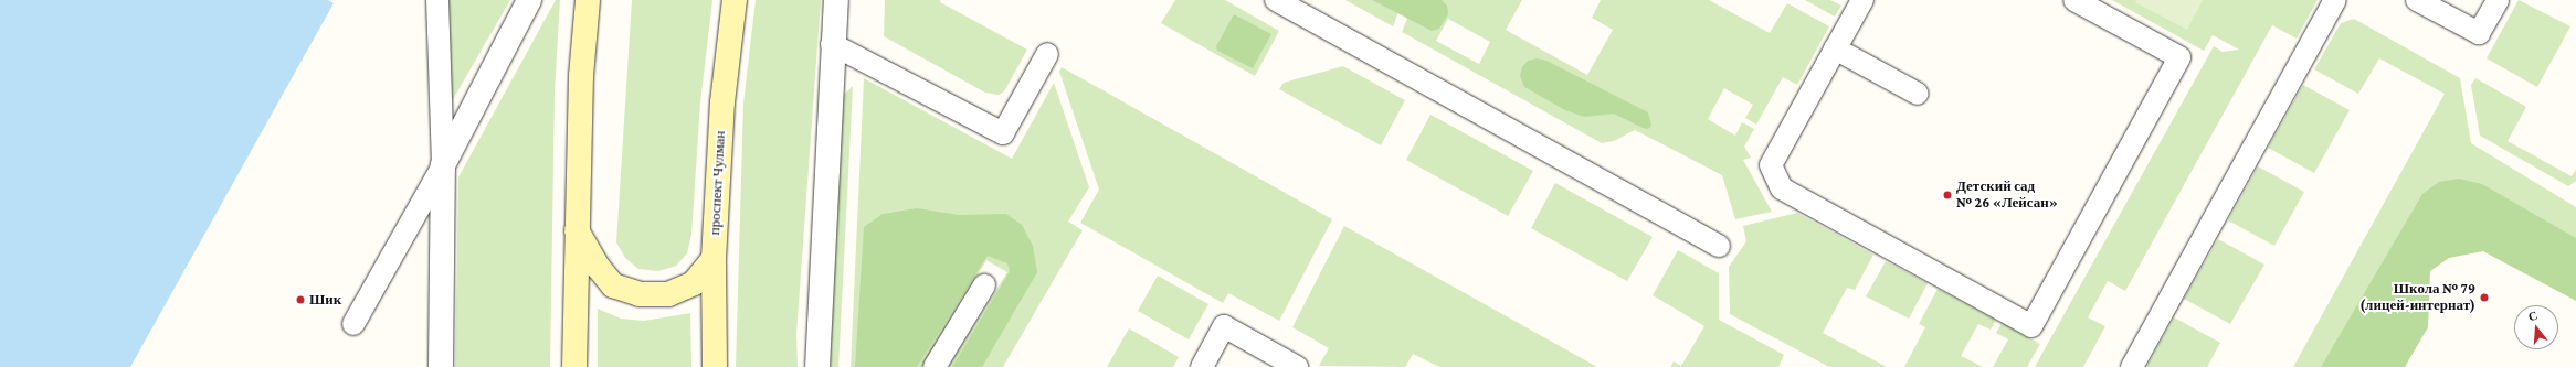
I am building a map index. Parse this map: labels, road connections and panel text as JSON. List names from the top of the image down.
{
  "streets": {
    "main road": ["проспект Чулман"]
  },
  "places": ["Детский сад № 26 «Лейсан»", "Школа № 79 (лицей-интернат)", "Шик"],
  "north": "top"
}
